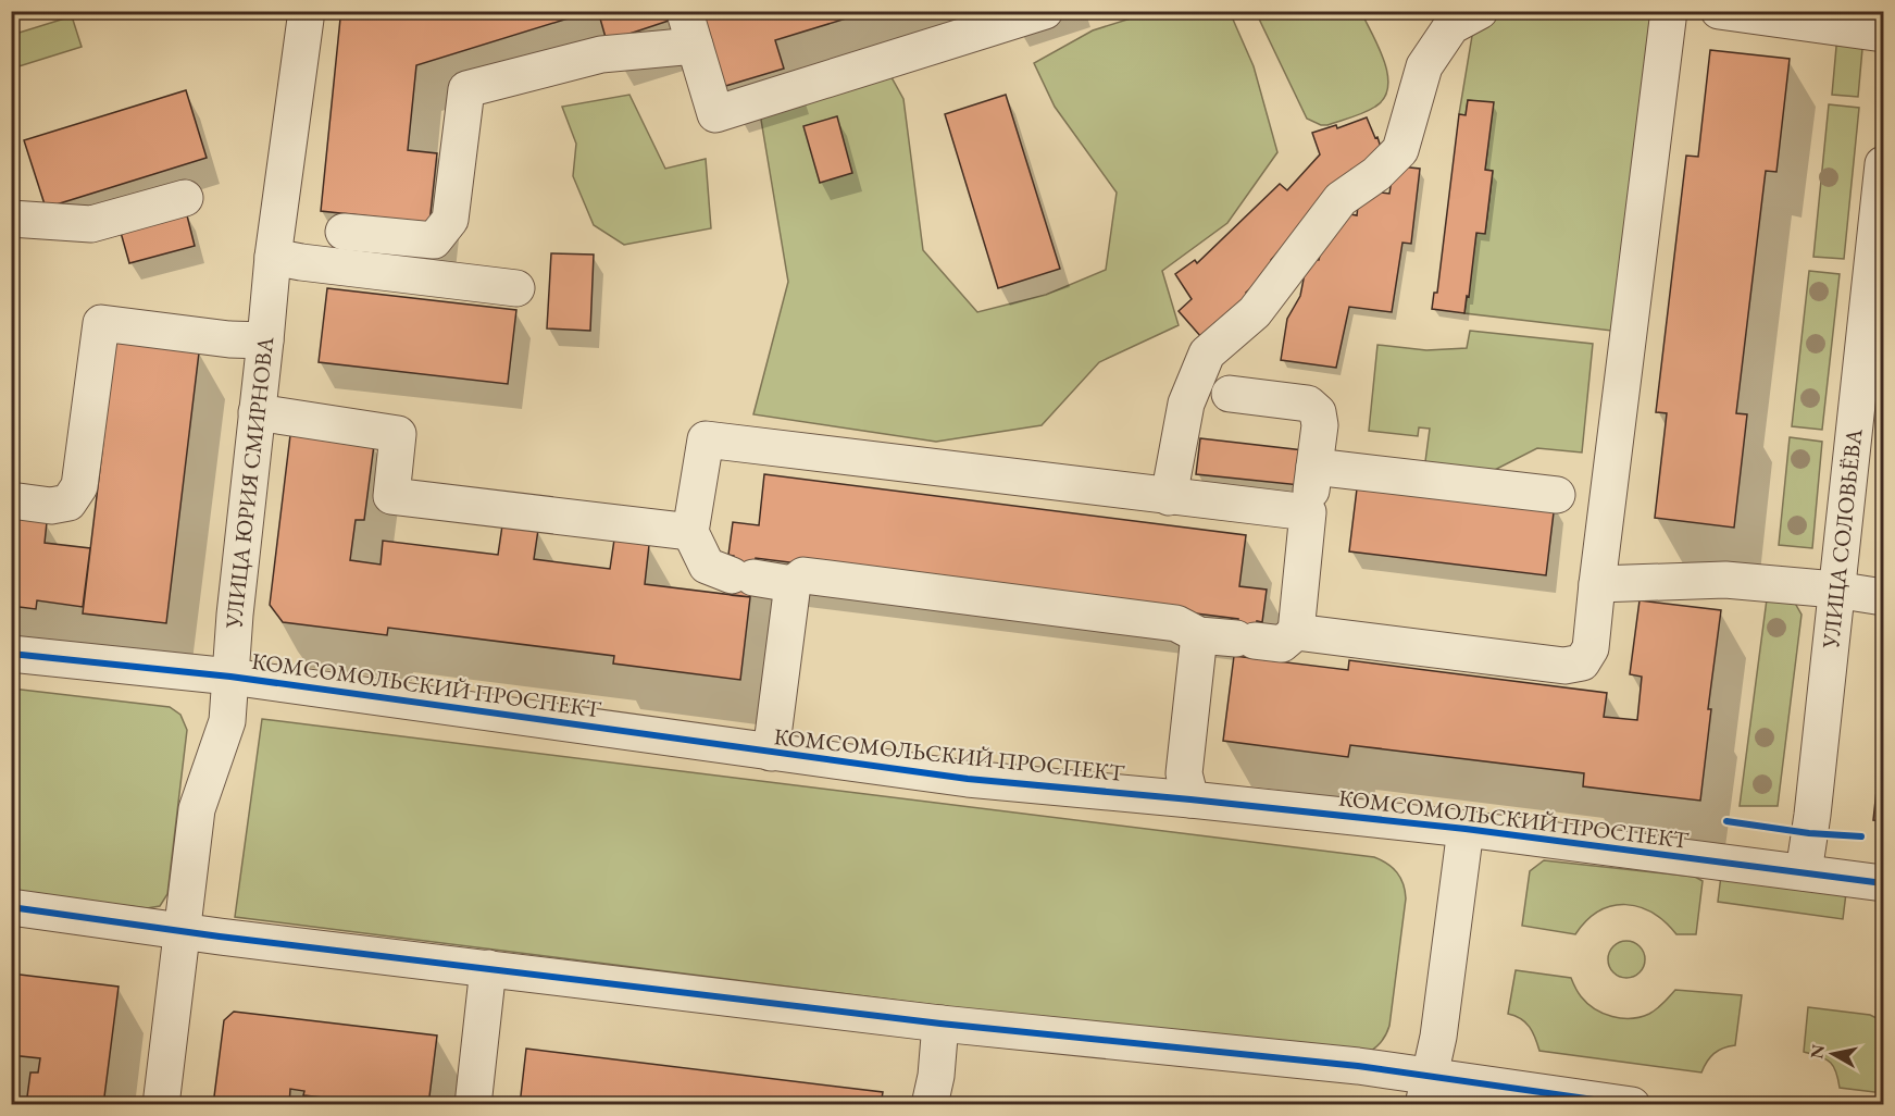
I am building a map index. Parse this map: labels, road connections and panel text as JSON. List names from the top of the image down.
{
  "streets": {
    "street": ["УЛИЦА ЮРИЯ СМИРНОВА", "УЛИЦА СОЛОВЬЁВА", "КОМСОМОЛЬСКИЙ ПРОСПЕКТ"]
  },
  "crossings": [
    ["УЛИЦА ЮРИЯ СМИРНОВА", "КОМСОМОЛЬСКИЙ ПРОСПЕКТ"],
    ["УЛИЦА СОЛОВЬЁВА", "КОМСОМОЛЬСКИЙ ПРОСПЕКТ"]
  ],
  "north": "left"
}
